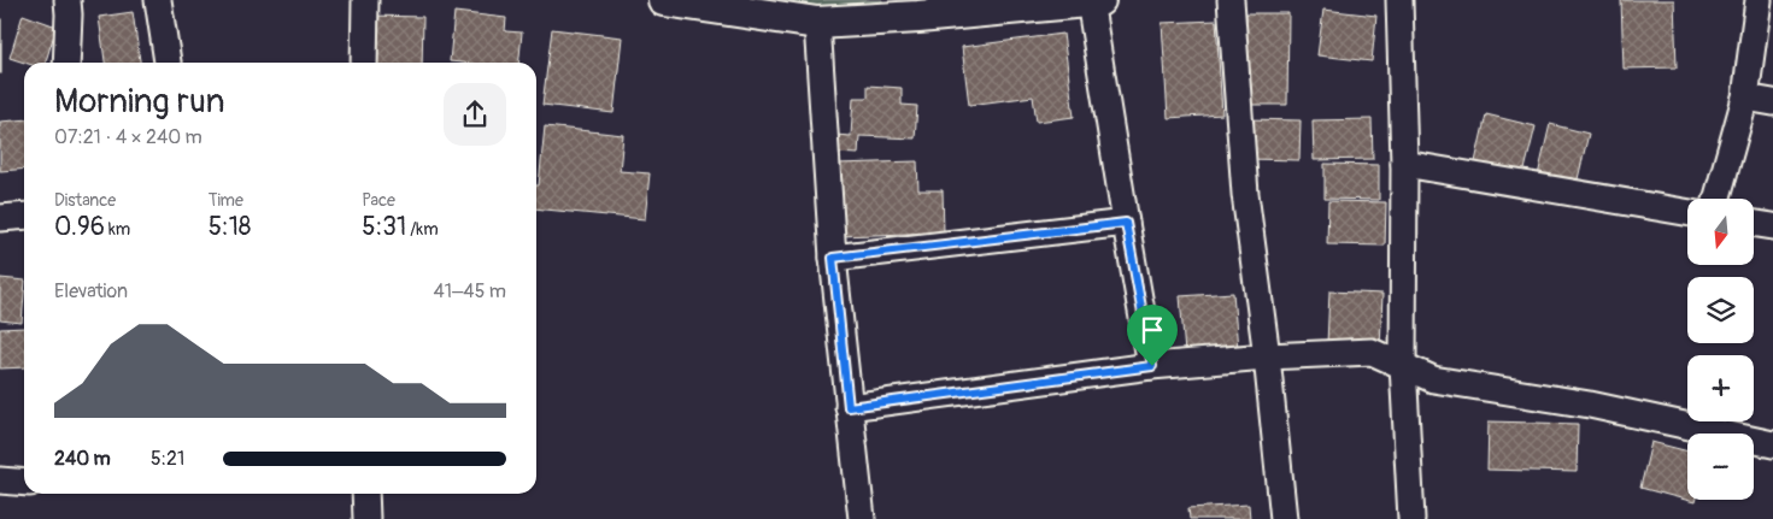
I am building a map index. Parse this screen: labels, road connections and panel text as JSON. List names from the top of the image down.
{
  "north": "bottom",
  "page": {
    "heading": ["Morning run", "07:21 · 4 × 240 m"],
    "stats": [
      ["Distance", "0.96 km"],
      ["Time", "5:18"],
      ["Pace", "5:31 /km"]
    ],
    "map_buttons": ["+", "−"],
    "chart": ["Elevation", "41–45 m"],
    "list": [
      {
        "name": "240 m",
        "note": "5:21"
      }
    ]
  }
}
